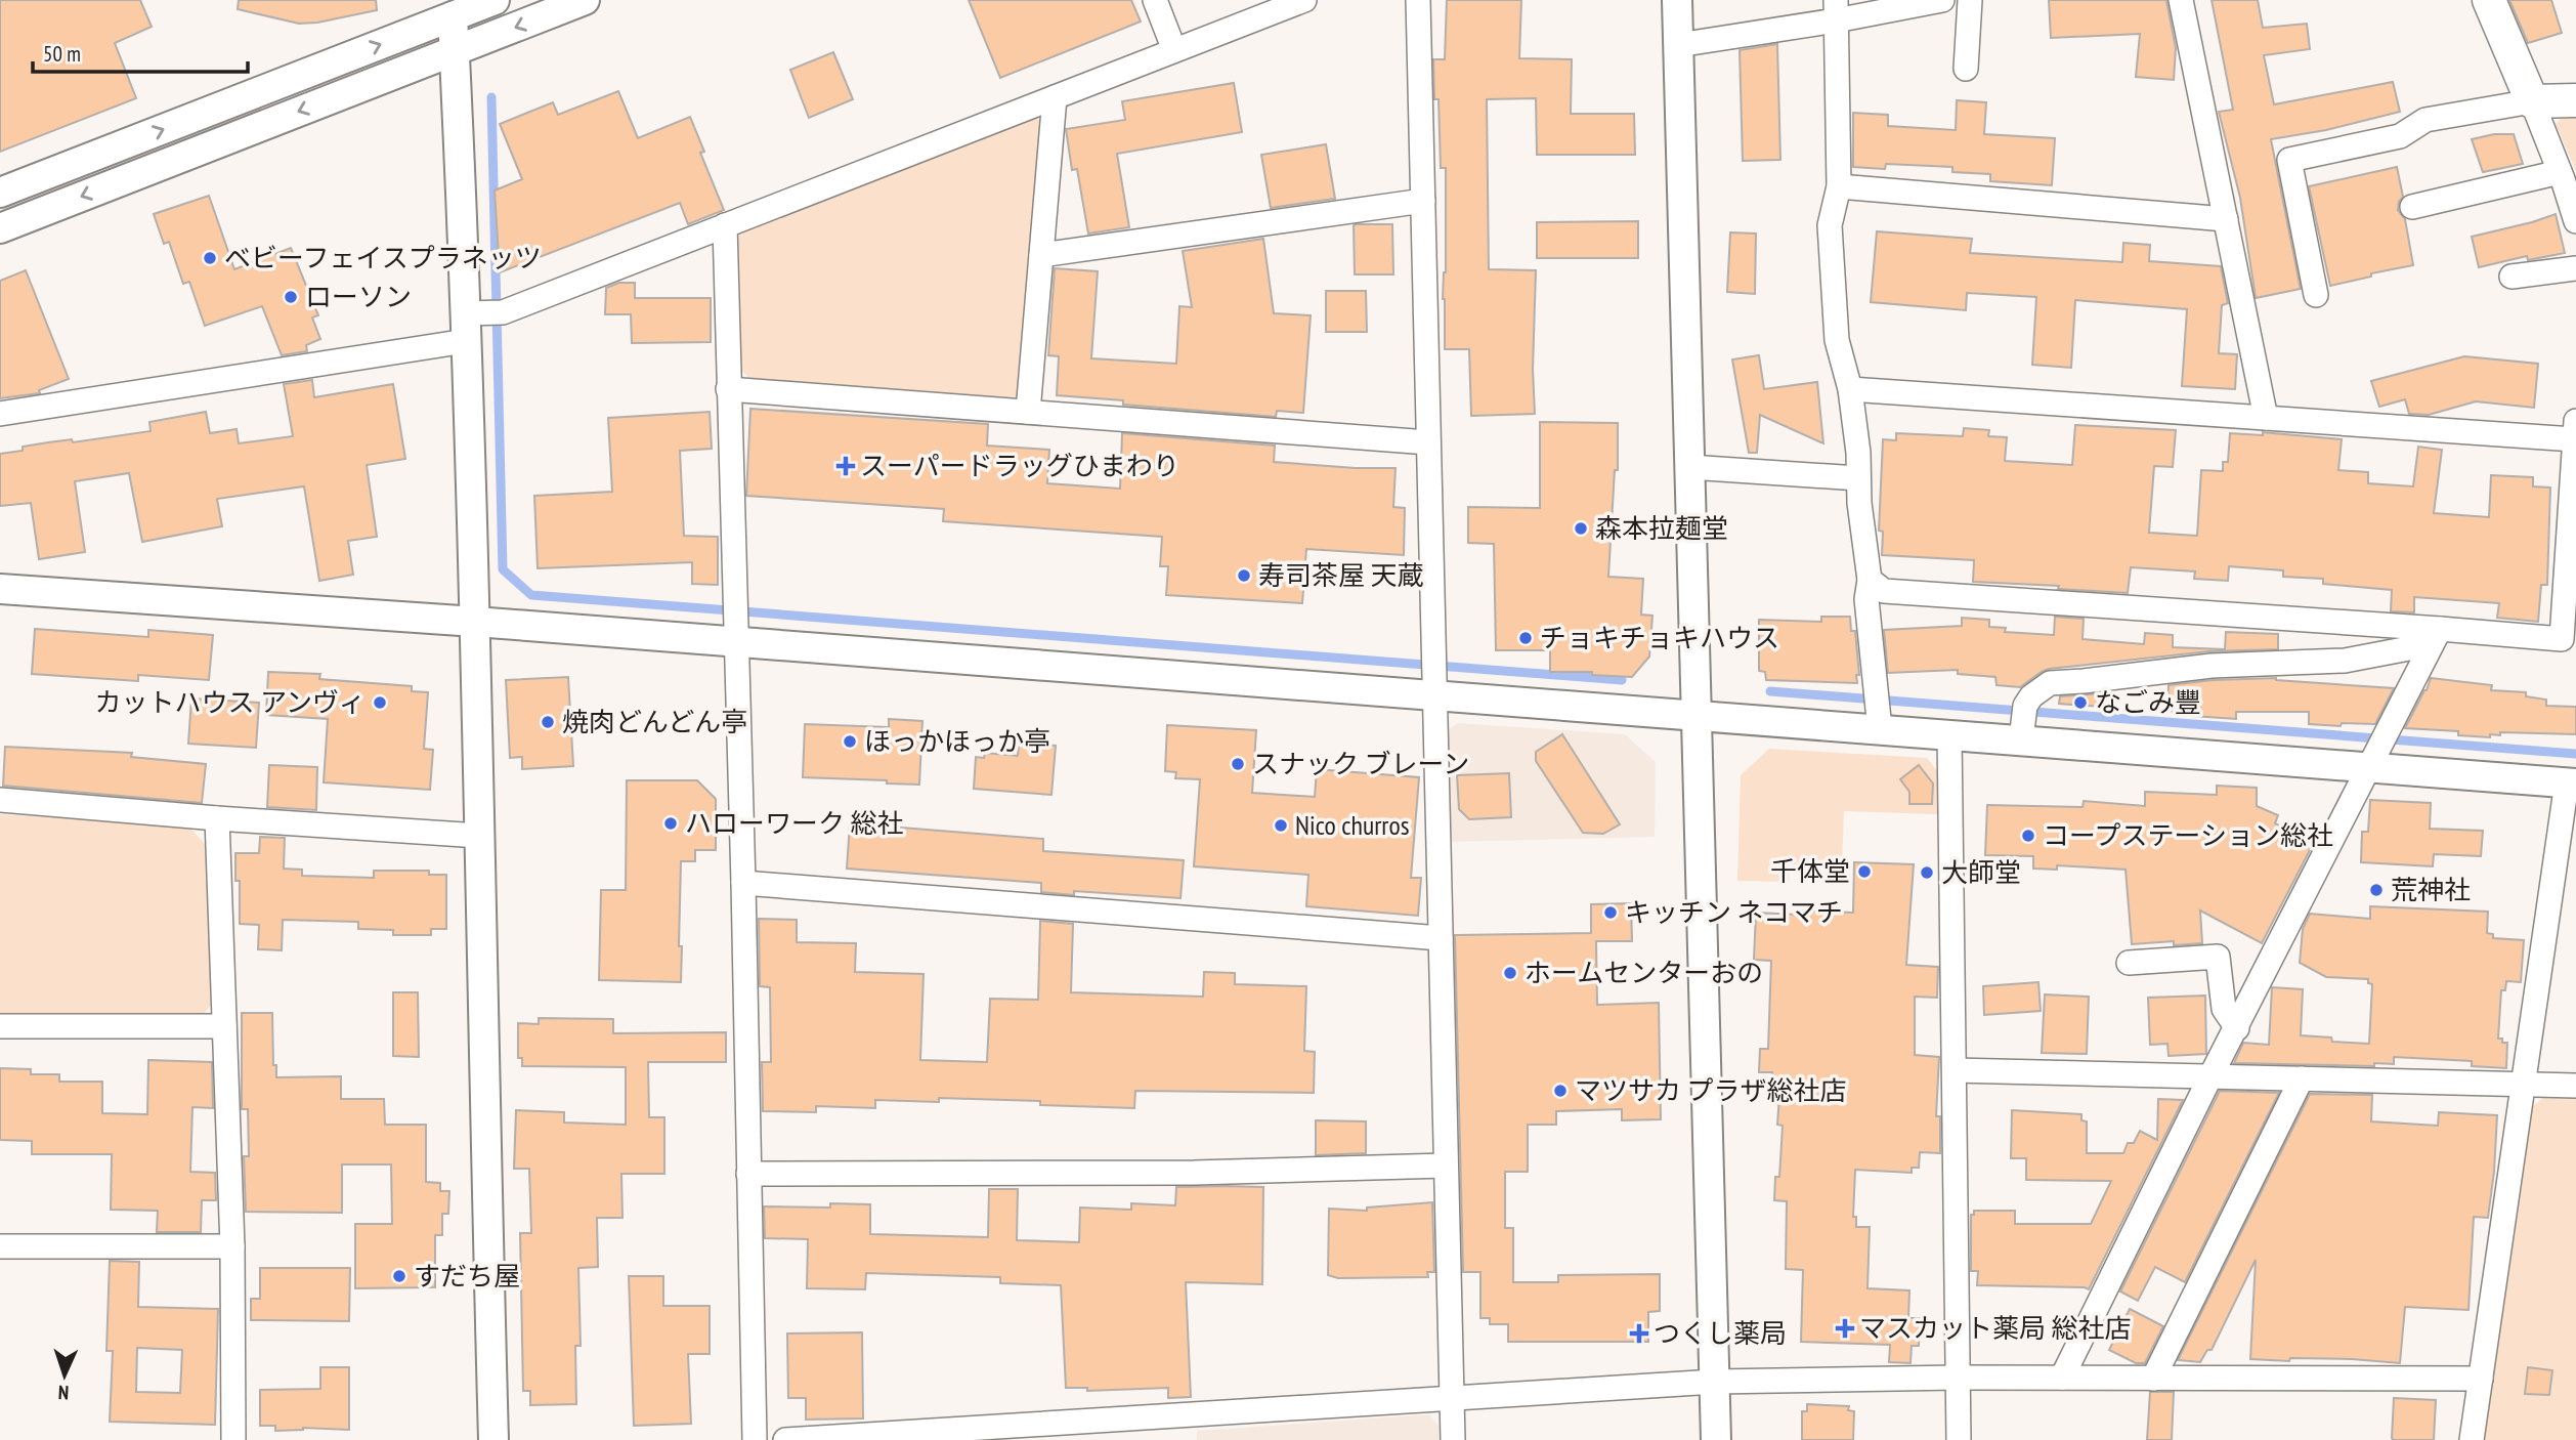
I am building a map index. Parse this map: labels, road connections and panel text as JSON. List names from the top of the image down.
{
  "places": {
    "other": [
      "ベビーフェイスプラネッツ",
      "ローソン",
      "森本拉麺堂",
      "寿司茶屋 天蔵",
      "チョキチョキハウス",
      "カットハウス アンヴィ",
      "なごみ豐",
      "焼肉どんどん亭",
      "ほっかほっか亭",
      "スナック ブレーン",
      "ハローワーク 総社",
      "Nico churros",
      "コープステーション総社",
      "千体堂",
      "大師堂",
      "荒神社",
      "キッチン ネコマチ",
      "ホームセンターおの",
      "マツサカ プラザ総社店",
      "すだち屋"
    ],
    "health": ["スーパードラッグひまわり", "マスカット薬局 総社店", "つくし薬局"]
  },
  "scale_bar": "50 m",
  "north": "bottom"
}
